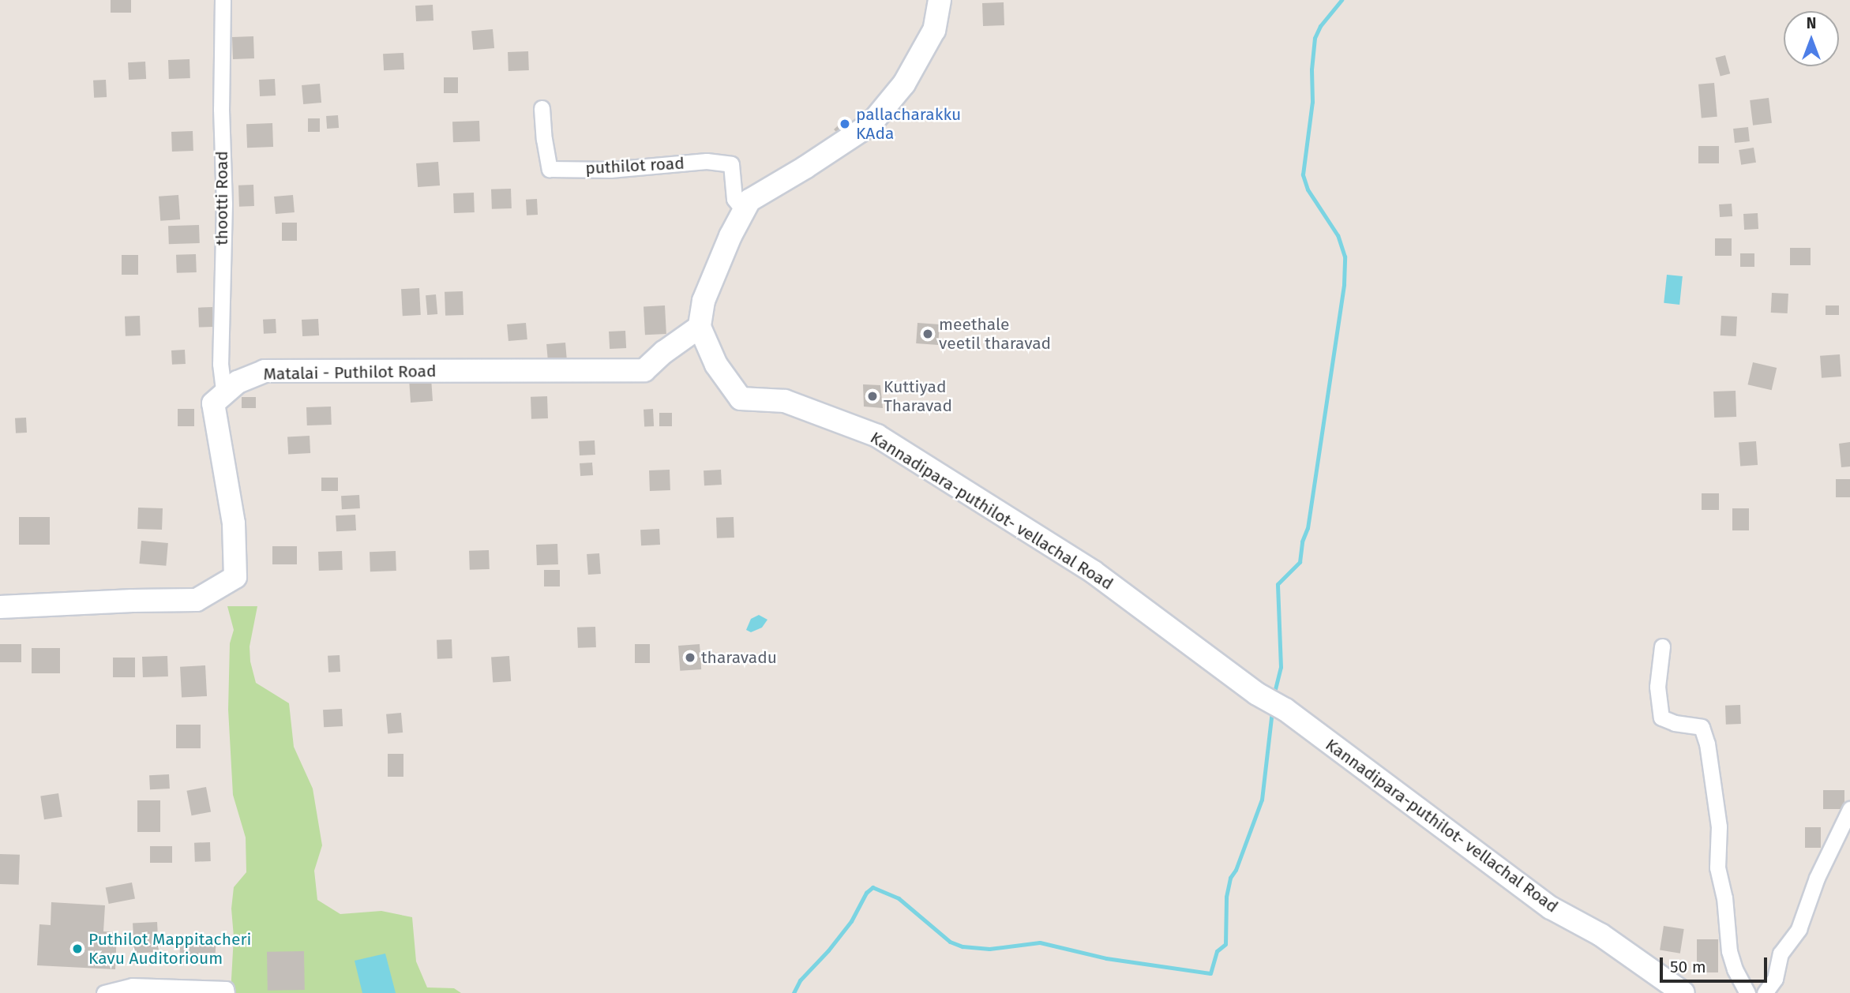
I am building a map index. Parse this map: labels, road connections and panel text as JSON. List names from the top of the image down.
{
  "streets": {
    "street": [
      "puthilot road",
      "thootti Road",
      "Matalai - Puthilot Road",
      "Kannadipara-puthilot- vellachal Road"
    ]
  },
  "crossings": [
    ["thootti Road", "Matalai - Puthilot Road"],
    ["Matalai - Puthilot Road", "Kannadipara-puthilot- vellachal Road"]
  ],
  "places": [
    "pallacharakku KAda",
    "meethale veetil tharavad",
    "Kuttiyad Tharavad",
    "tharavadu",
    "Puthilot Mappitacheri Kavu Auditorioum"
  ],
  "scale_bar": "50 m",
  "north": "top"
}
